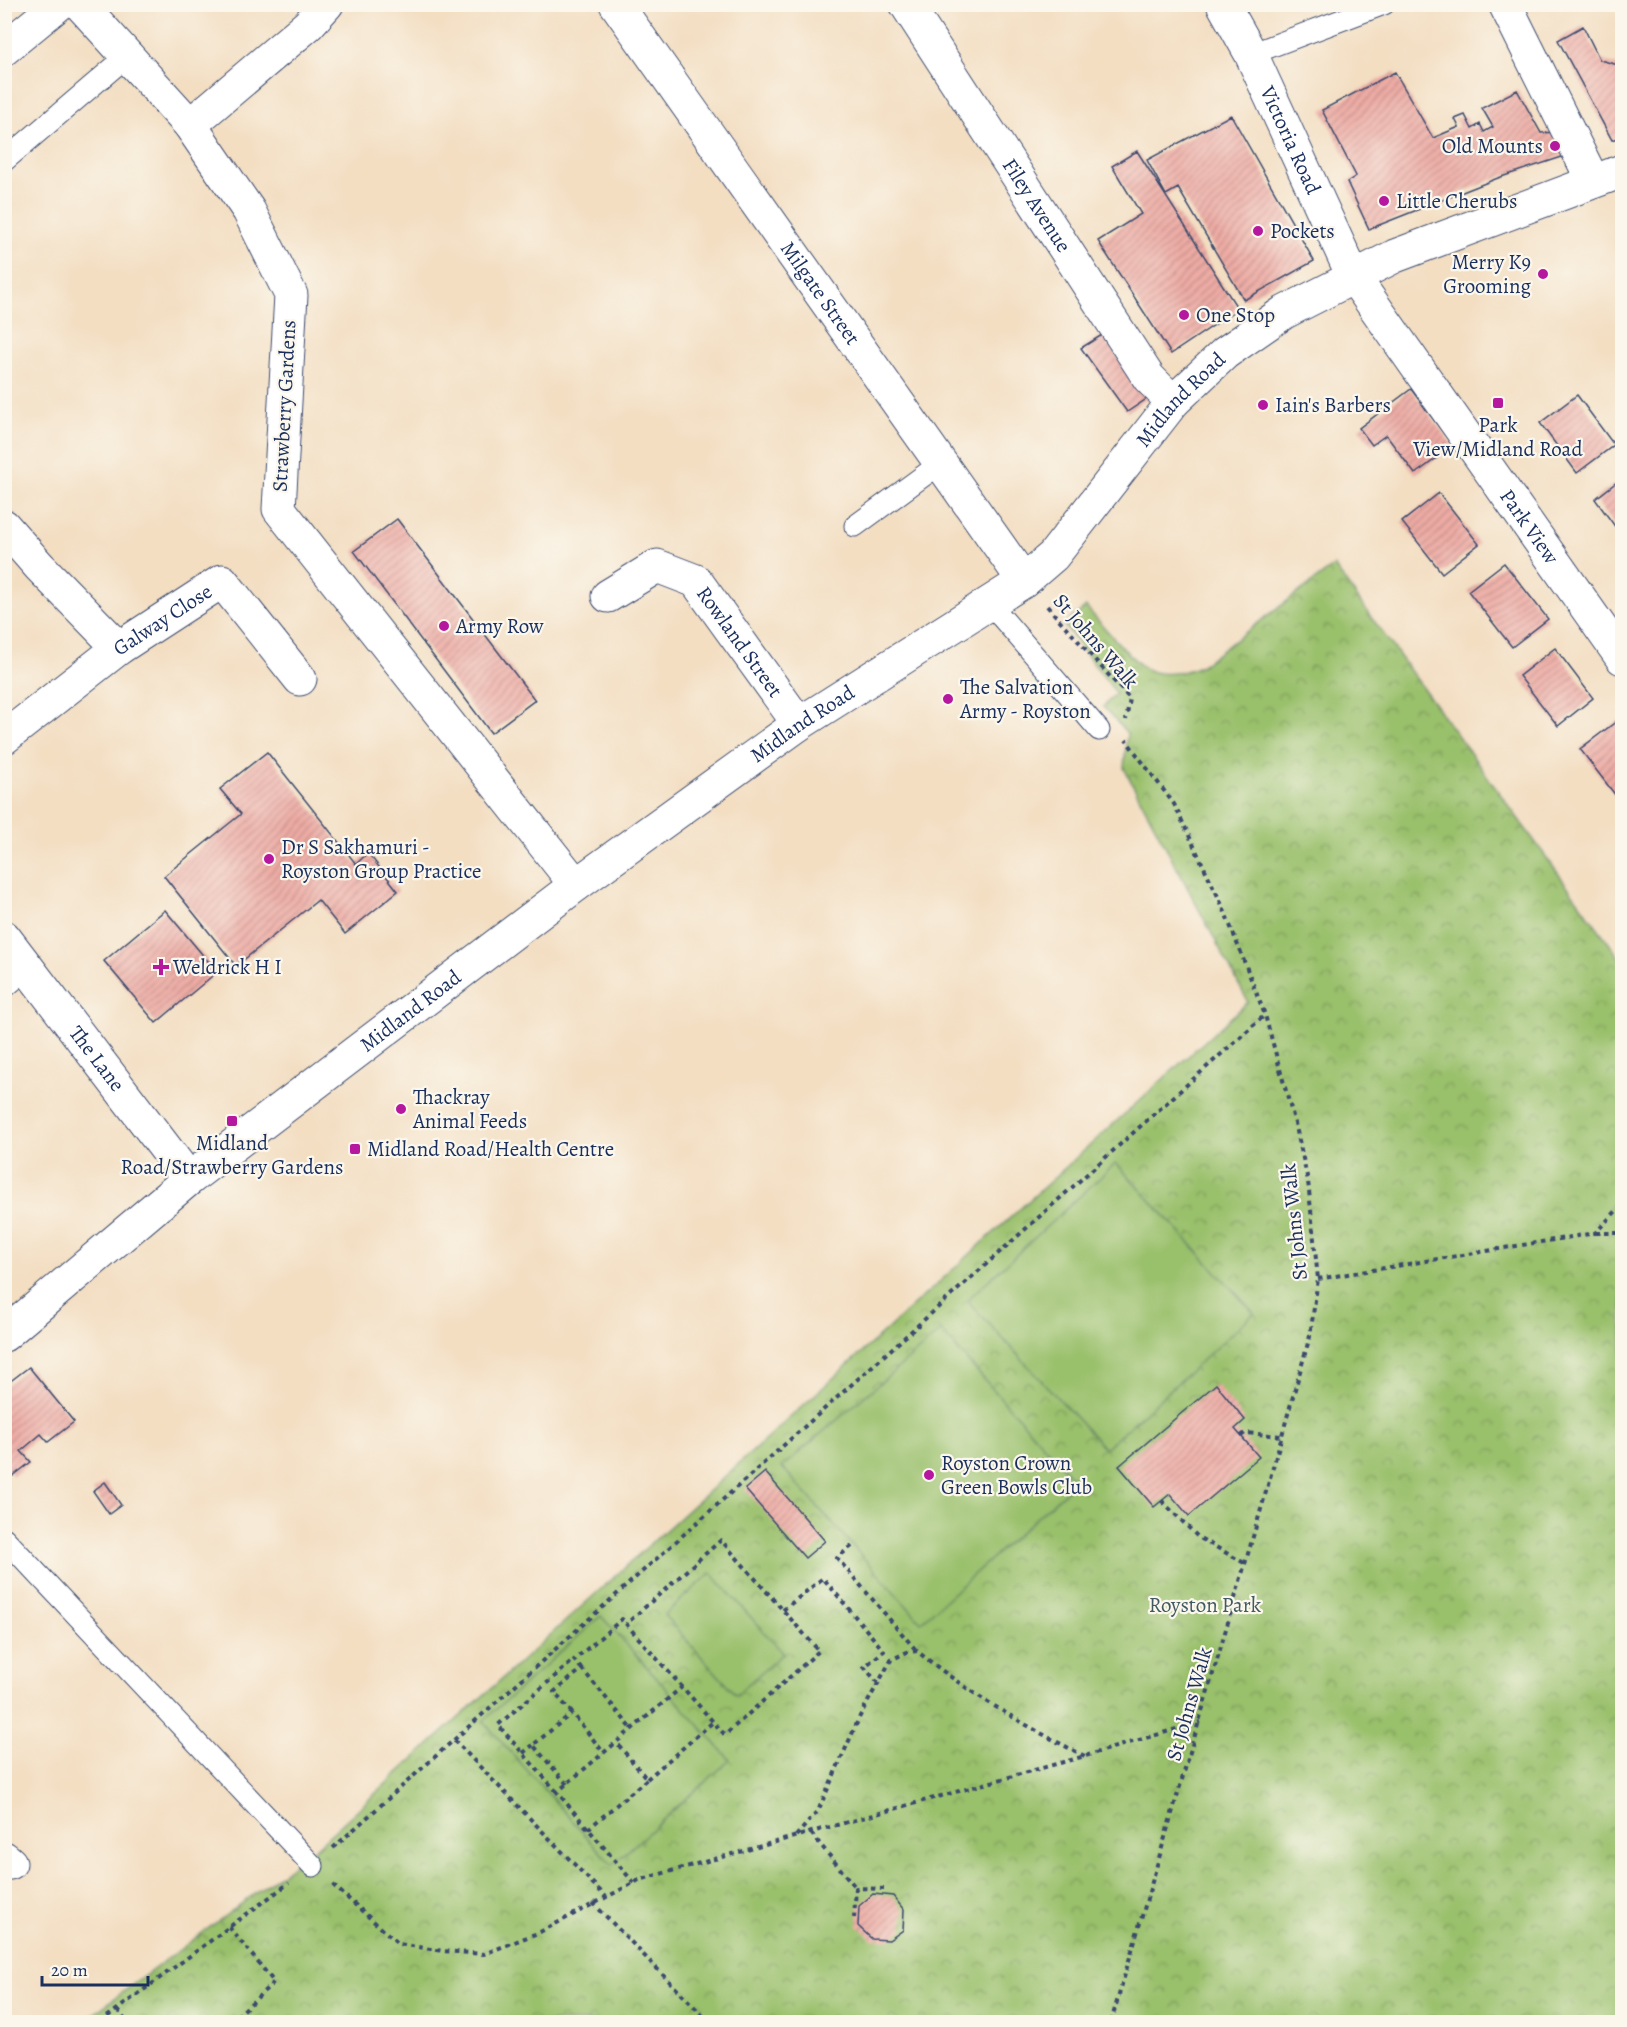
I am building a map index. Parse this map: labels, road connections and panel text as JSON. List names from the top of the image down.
{
  "streets": {
    "street": [
      "Victoria Road",
      "Filey Avenue",
      "Milgate Street",
      "Midland Road",
      "Strawberry Gardens",
      "Park View",
      "Galway Close",
      "Rowland Street",
      "The Lane"
    ],
    "path": ["St Johns Walk"]
  },
  "crossings": [
    ["Victoria Road", "Midland Road"],
    ["Victoria Road", "Park View"],
    ["Filey Avenue", "Midland Road"],
    ["Milgate Street", "Midland Road"],
    ["Milgate Street", "St Johns Walk"],
    ["Midland Road", "Strawberry Gardens"],
    ["Midland Road", "Park View"],
    ["Midland Road", "St Johns Walk"],
    ["Midland Road", "Rowland Street"],
    ["Midland Road", "The Lane"]
  ],
  "parks": ["Royston Park"],
  "places": {
    "other": [
      "Old Mounts",
      "Little Cherubs",
      "Pockets",
      "Merry K9 Grooming",
      "One Stop",
      "Iain's Barbers",
      "Army Row",
      "The Salvation Army - Royston",
      "Dr S Sakhamuri - Royston Group Practice",
      "Thackray Animal Feeds",
      "Royston Crown Green Bowls Club"
    ],
    "transit": ["Park View/Midland Road", "Midland Road/Strawberry Gardens", "Midland Road/Health Centre"],
    "health": ["Weldrick H I"]
  },
  "scale_bar": "20 m"
}
